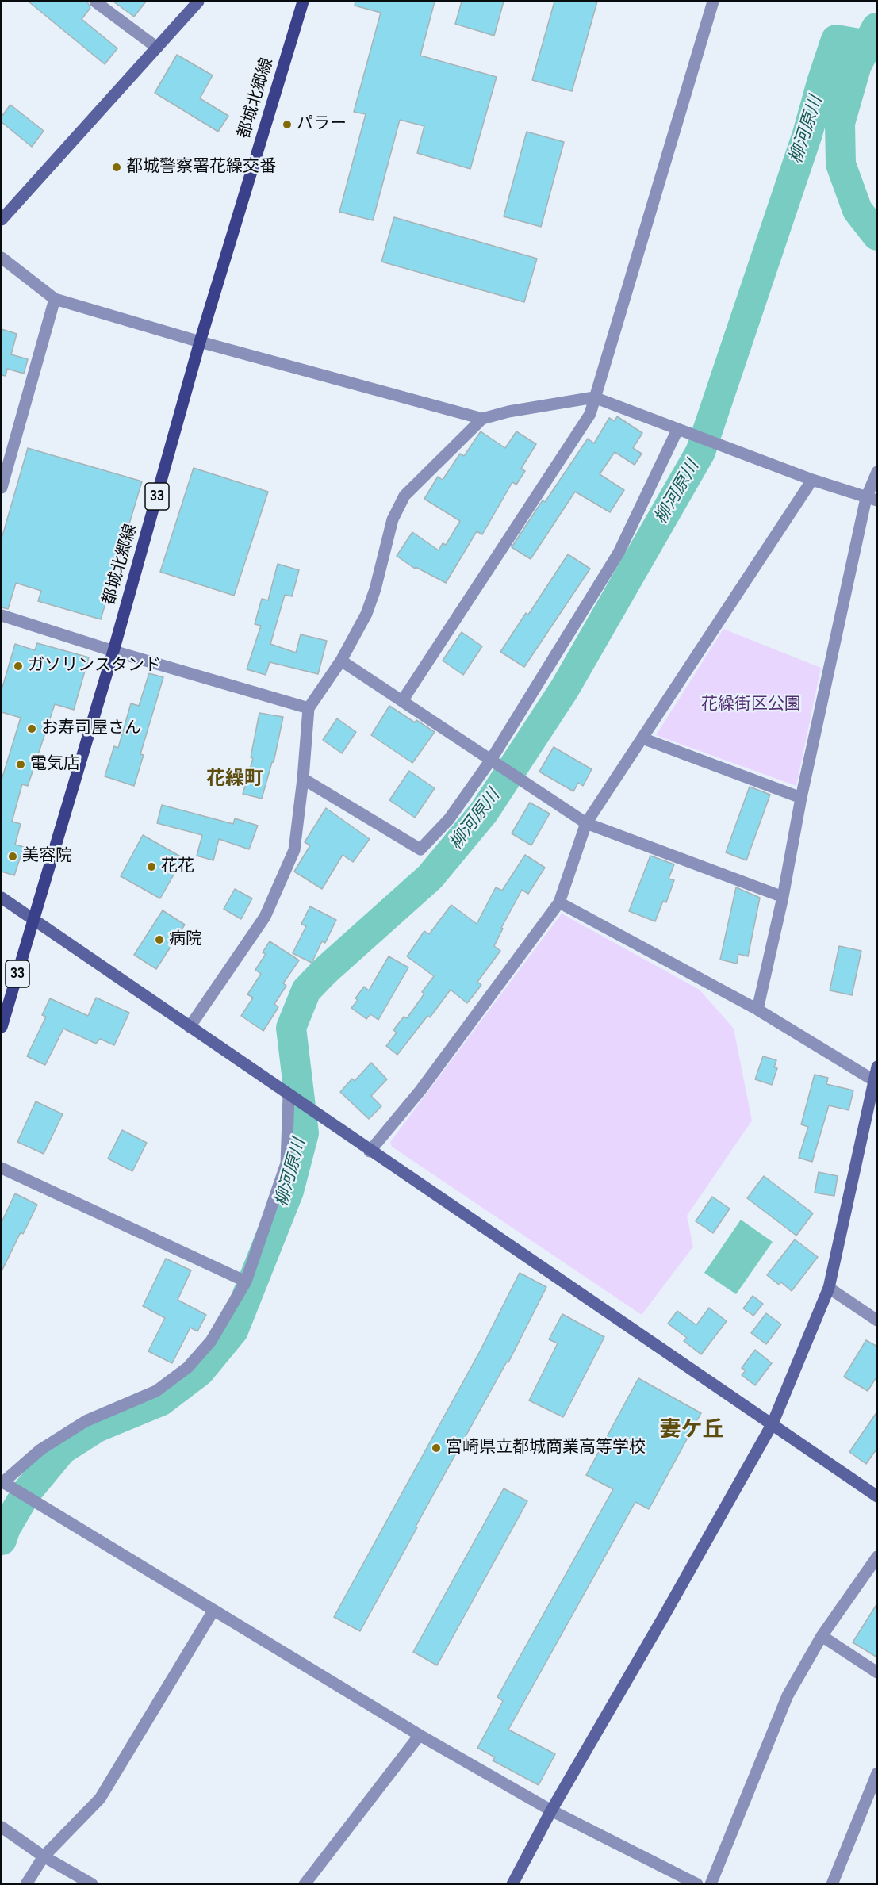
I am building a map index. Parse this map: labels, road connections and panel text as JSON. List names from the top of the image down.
{
  "streets": {
    "main road": ["都城北郷線", "33"]
  },
  "districts": ["花繰町", "妻ケ丘"],
  "water": ["柳河原川"],
  "parks": ["花繰街区公園"],
  "places": [
    "パラー",
    "都城警察署花繰交番",
    "ガソリンスタンド",
    "お寿司屋さん",
    "電気店",
    "美容院",
    "花花",
    "病院",
    "宮崎県立都城商業高等学校"
  ]
}
